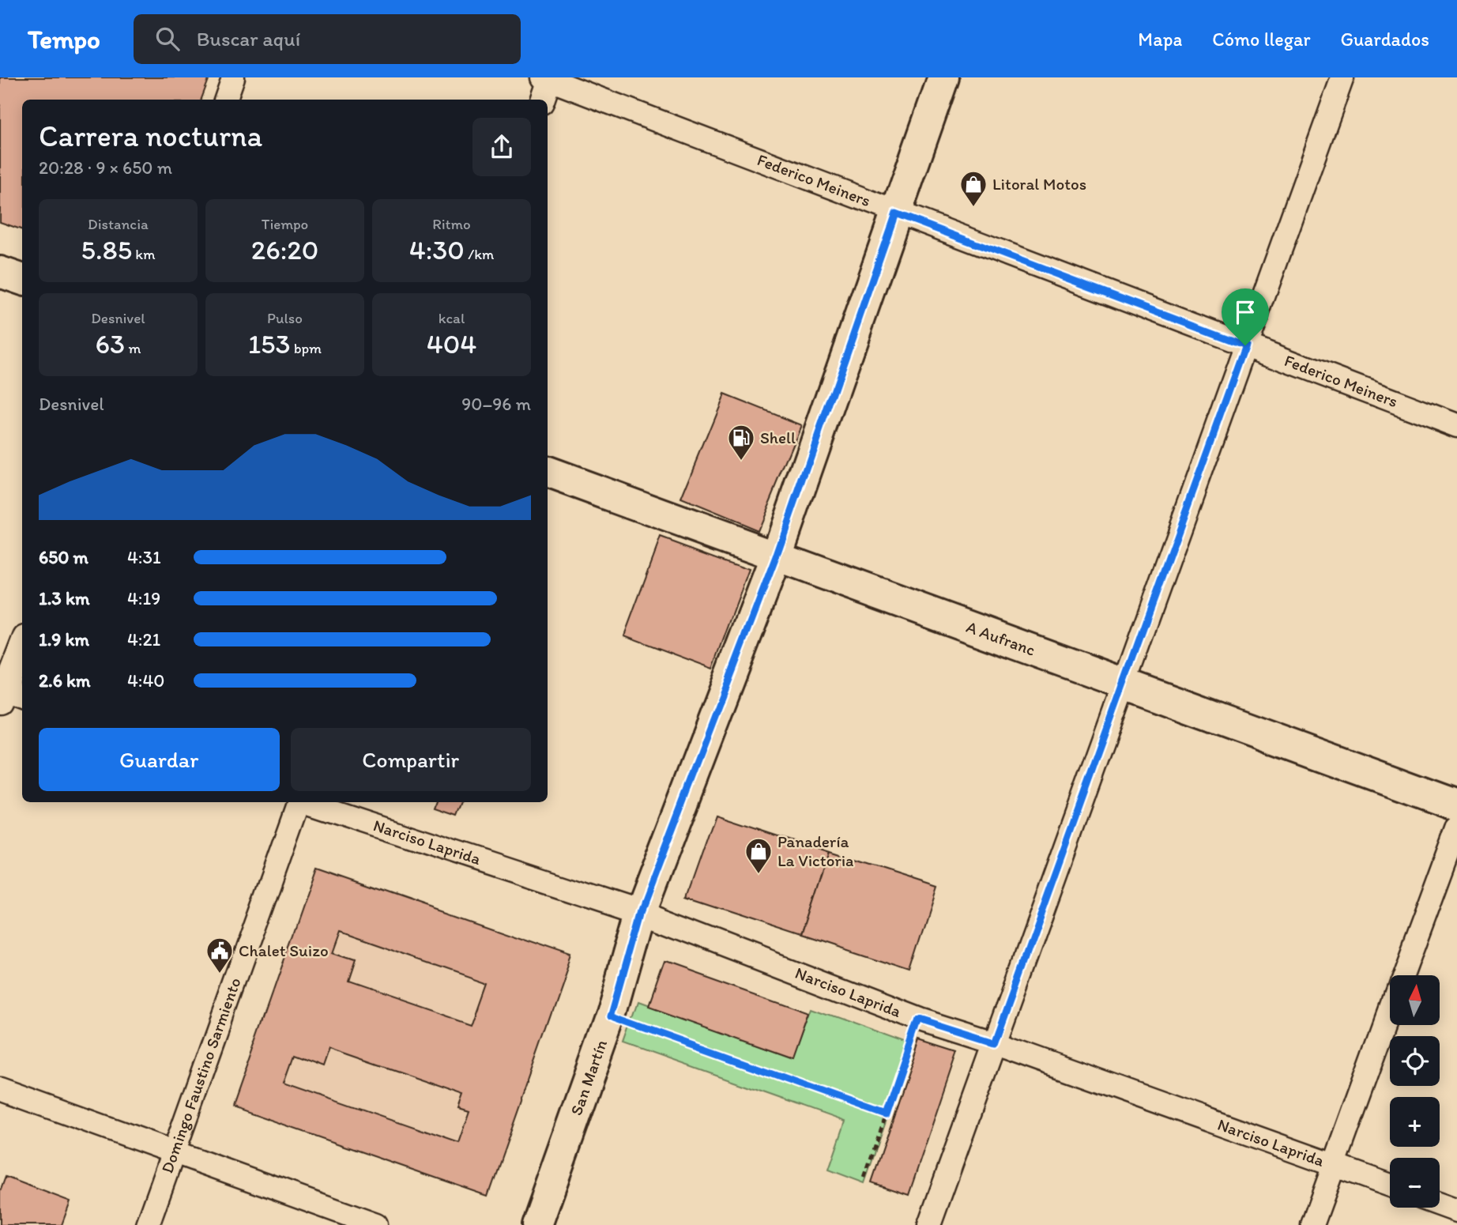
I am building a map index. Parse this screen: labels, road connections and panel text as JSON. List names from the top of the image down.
{
  "streets": {
    "main road": ["A Aufranc", "San Martín"],
    "street": ["Federico Meiners", "Narciso Laprida", "Domingo Faustino Sarmiento"]
  },
  "crossings": [
    ["Federico Meiners", "San Martín"],
    ["A Aufranc", "San Martín"],
    ["Narciso Laprida", "San Martín"]
  ],
  "places": {
    "shop": ["Litoral Motos", "Panadería La Victoria"],
    "fuel station": ["Shell"],
    "public building": ["Chalet Suizo"]
  },
  "north": "top",
  "page": {
    "header": "Tempo",
    "search": "Buscar aquí",
    "nav": ["Mapa", "Cómo llegar", "Guardados"],
    "heading": ["Carrera nocturna", "20:28 · 9 × 650 m"],
    "stats": [
      ["Distancia", "5.85 km"],
      ["Tiempo", "26:20"],
      ["Ritmo", "4:30 /km"],
      ["Desnivel", "63 m"],
      ["Pulso", "153 bpm"],
      ["kcal", "404"]
    ],
    "chart": ["Desnivel", "90–96 m"],
    "list": [
      {
        "name": "650 m",
        "note": "4:31"
      },
      {
        "name": "1.3 km",
        "note": "4:19"
      },
      {
        "name": "1.9 km",
        "note": "4:21"
      },
      {
        "name": "2.6 km",
        "note": "4:40"
      }
    ],
    "buttons": ["Guardar", "Compartir"],
    "map_buttons": ["+", "−"]
  }
}
